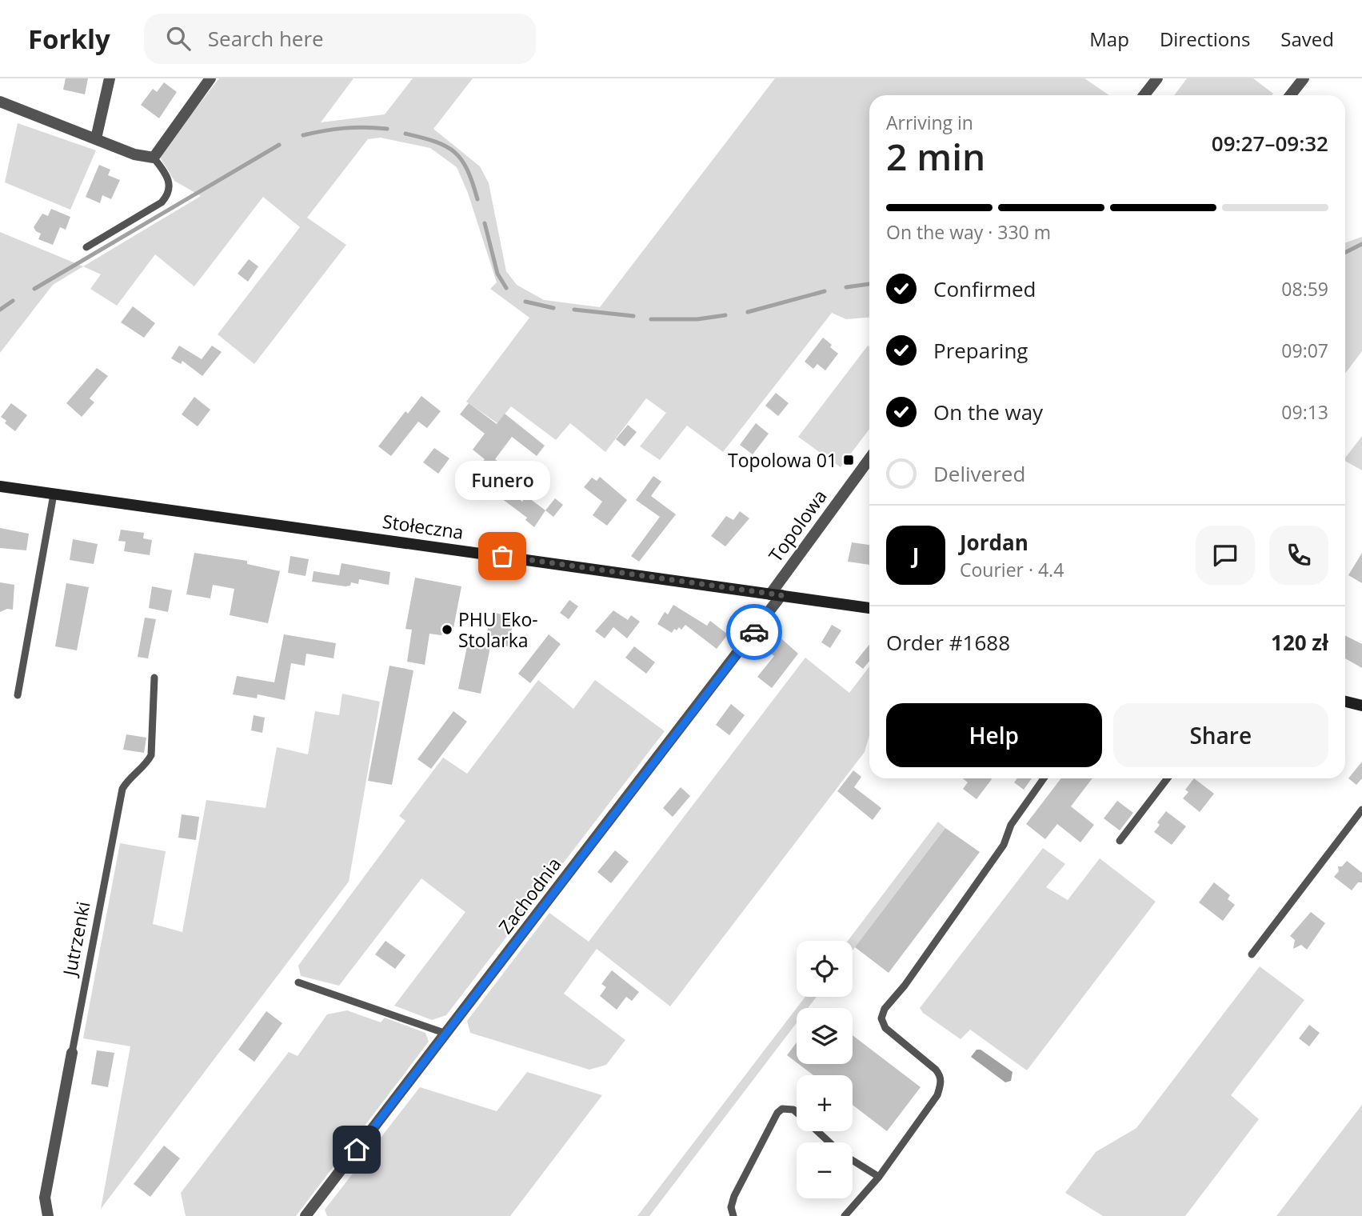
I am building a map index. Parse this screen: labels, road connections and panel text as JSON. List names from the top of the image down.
{
  "streets": {
    "main road": ["Stołeczna"],
    "street": ["Topolowa", "Zachodnia", "Jutrzenki"]
  },
  "crossings": [
    ["Topolowa", "Stołeczna"],
    ["Topolowa", "Zachodnia"],
    ["Stołeczna", "Zachodnia"]
  ],
  "places": {
    "transit": ["Topolowa 01"],
    "other": ["Funero", "PHU Eko- Stolarka"]
  },
  "page": {
    "header": "Forkly",
    "search": "Search here",
    "nav": ["Map", "Directions", "Saved"],
    "heading": ["2 min", "Arriving in", "09:27–09:32"],
    "panel": [
      "Jordan",
      "Courier · 4.4",
      "Order #1688",
      "120 zł"
    ],
    "bar": "On the way · 330 m",
    "list": [
      ["Confirmed", "08:59"],
      ["Preparing", "09:07"],
      ["On the way", "09:13"],
      "Delivered"
    ],
    "bubble": "Funero",
    "round": "J",
    "buttons": ["Help", "Share"],
    "map_buttons": ["+", "−"]
  }
}
